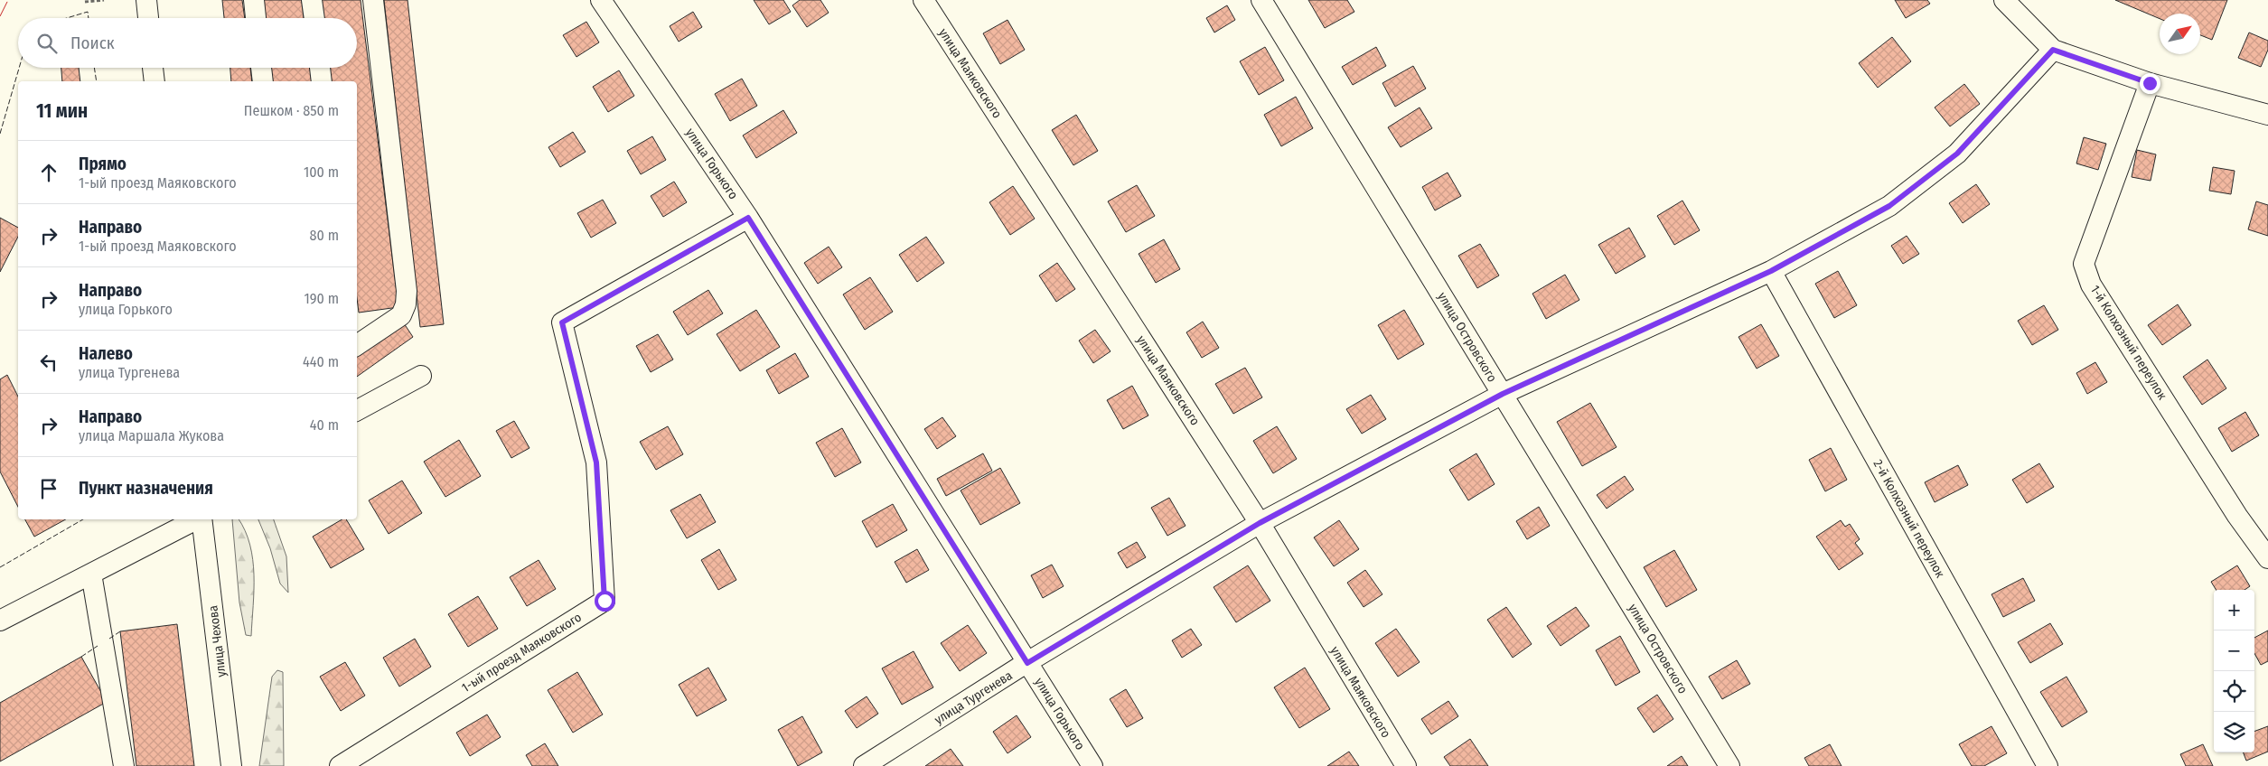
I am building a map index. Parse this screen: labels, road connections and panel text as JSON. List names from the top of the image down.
{
  "streets": {
    "street": [
      "улица Маяковского",
      "улица Горького",
      "улица Островского",
      "1-й Колхозный переулок",
      "2-й Колхозный переулок",
      "улица Чехова",
      "1-ый проезд Маяковского",
      "улица Тургенева"
    ]
  },
  "crossings": [
    ["улица Маяковского", "улица Тургенева"],
    ["улица Горького", "1-ый проезд Маяковского"],
    ["улица Горького", "улица Тургенева"],
    ["улица Островского", "улица Тургенева"],
    ["2-й Колхозный переулок", "улица Тургенева"]
  ],
  "north": "top right",
  "page": {
    "search": "Поиск",
    "heading": ["11 мин", "Пешком · 850 m"],
    "list": [
      ["Прямо", "1-ый проезд Маяковского", "100 m"],
      ["Направо", "1-ый проезд Маяковского", "80 m"],
      ["Направо", "улица Горького", "190 m"],
      ["Налево", "улица Тургенева", "440 m"],
      ["Направо", "улица Маршала Жукова", "40 m"],
      "Пункт назначения"
    ],
    "map_buttons": ["+", "−"]
  }
}
